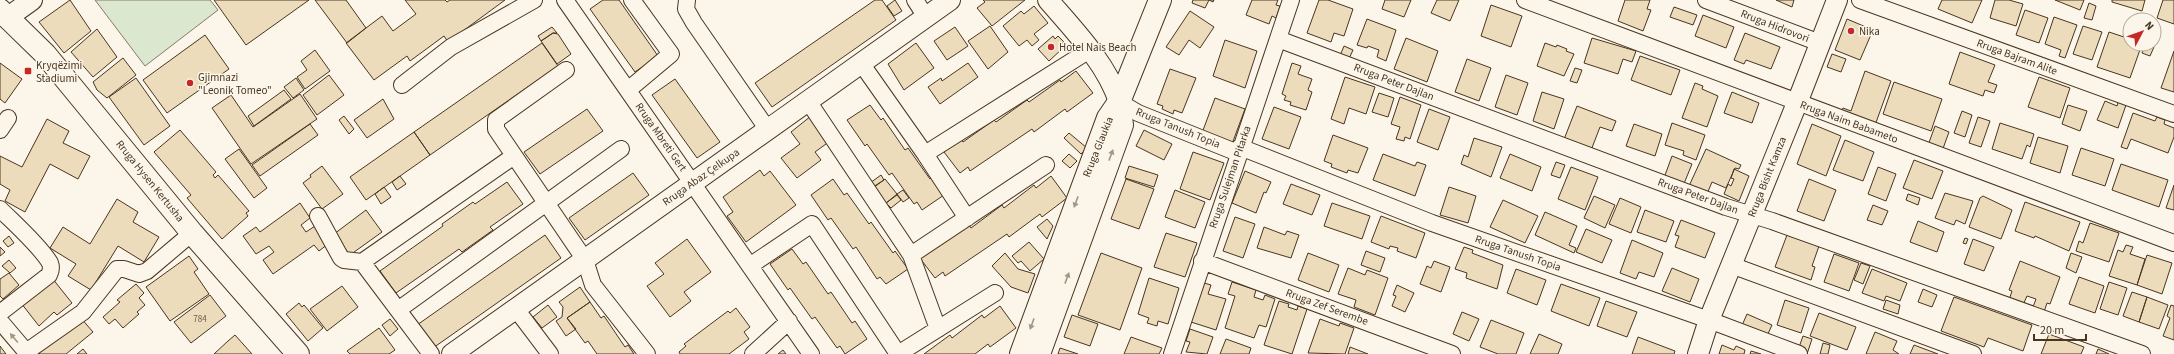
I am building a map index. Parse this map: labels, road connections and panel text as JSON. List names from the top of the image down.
{
  "streets": {
    "main road": ["Rruga Glaukia", "Rruga Hysen Kertusha"],
    "street": [
      "Rruga Hidrovori",
      "Rruga Bajram Alite",
      "Rruga Peter Dajlan",
      "Rruga Naim Babameto",
      "Rruga Tanush Topia",
      "Rruga Mbreti Gert",
      "Rruga Abaz Çelkupa",
      "Rruga Sulejman Pitarka",
      "Rruga Bisht Kamza",
      "Rruga Zef Serembe"
    ]
  },
  "crossings": [
    ["Rruga Hidrovori", "Rruga Bisht Kamza"],
    ["Rruga Peter Dajlan", "Rruga Sulejman Pitarka"],
    ["Rruga Peter Dajlan", "Rruga Bisht Kamza"],
    ["Rruga Naim Babameto", "Rruga Bisht Kamza"],
    ["Rruga Tanush Topia", "Rruga Glaukia"],
    ["Rruga Tanush Topia", "Rruga Sulejman Pitarka"],
    ["Rruga Tanush Topia", "Rruga Bisht Kamza"],
    ["Rruga Mbreti Gert", "Rruga Abaz Çelkupa"],
    ["Rruga Sulejman Pitarka", "Rruga Zef Serembe"]
  ],
  "places": {
    "other": ["Nika", "Hotel Nais Beach", "Gjimnazi \"Leonik Tomeo\""],
    "transit": ["Kryqëzimi Stadiumi"]
  },
  "house_numbers": ["784"],
  "scale_bar": "20 m",
  "north": "top right"
}
